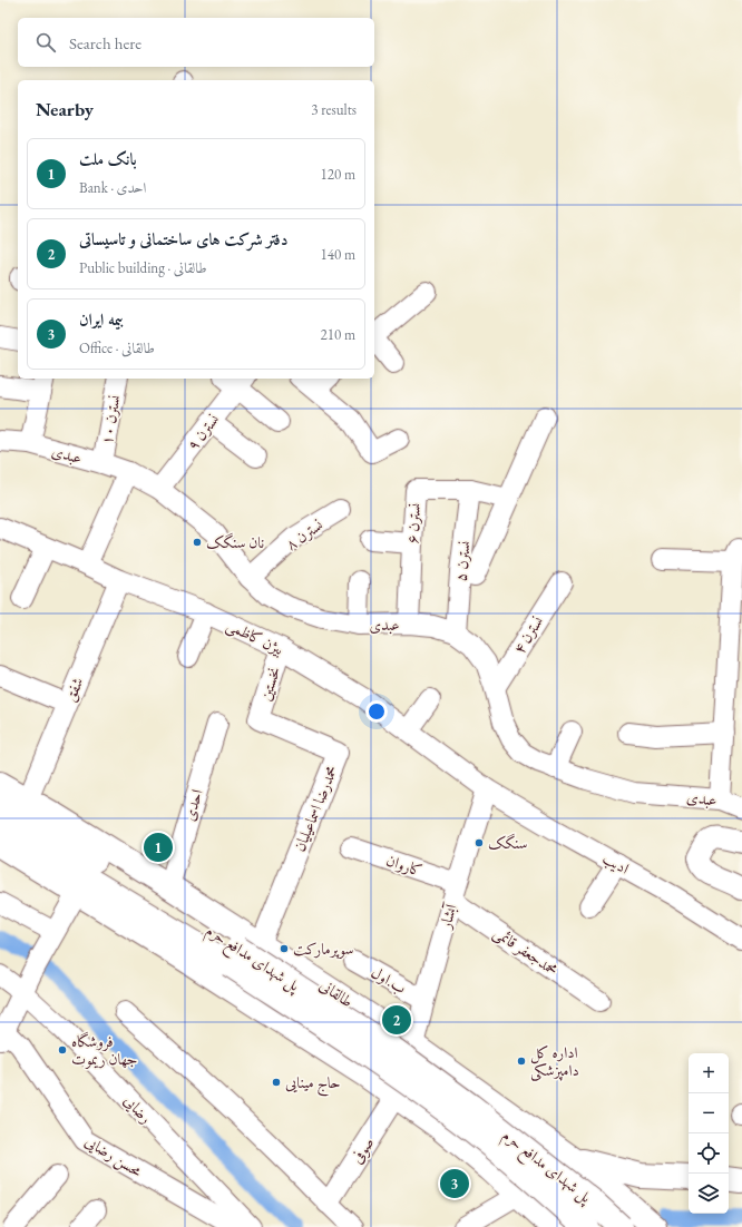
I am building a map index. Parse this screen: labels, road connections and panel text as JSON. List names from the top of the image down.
{
  "streets": {
    "main road": ["پل شهدای مدافع حرم", "طالقانی"],
    "street": [
      "نسترن ۱۰",
      "نسترن ۹",
      "عبدی",
      "نسترن ۶",
      "نسترن ۸",
      "نسترن ۵",
      "نسترن ۴",
      "بیژن کاظمی",
      "نخستین",
      "شفق",
      "احدی",
      "محمدرضا اسماعیلیان",
      "ادیب",
      "کاروان",
      "آبشار",
      "محمدجعفر قائمی",
      "ب.اول",
      "رضایی",
      "صوفی",
      "محسن رضایی"
    ]
  },
  "crossings": [
    ["نسترن ۱۰", "عبدی"],
    ["نسترن ۹", "عبدی"],
    ["عبدی", "نسترن ۶"],
    ["عبدی", "نسترن ۸"],
    ["عبدی", "نسترن ۵"],
    ["عبدی", "نسترن ۴"],
    ["نسترن ۶", "نسترن ۵"],
    ["بیژن کاظمی", "نخستین"],
    ["بیژن کاظمی", "شفق"],
    ["بیژن کاظمی", "ادیب"],
    ["بیژن کاظمی", "آبشار"],
    ["نخستین", "محمدرضا اسماعیلیان"],
    ["شفق", "طالقانی"],
    ["احدی", "طالقانی"],
    ["محمدرضا اسماعیلیان", "پل شهدای مدافع حرم"],
    ["محمدرضا اسماعیلیان", "طالقانی"],
    ["ادیب", "آبشار"],
    ["کاروان", "آبشار"],
    ["کاروان", "محمدجعفر قائمی"],
    ["آبشار", "محمدجعفر قائمی"],
    ["آبشار", "ب.اول"],
    ["آبشار", "طالقانی"],
    ["پل شهدای مدافع حرم", "طالقانی"]
  ],
  "places": [
    "نان سنگک",
    "سنگک",
    "سوپرمارکت",
    "فروشگاه جهان ریموت",
    "اداره کل دامپزشکی",
    "حاج مینایی"
  ],
  "page": {
    "search": "Search here",
    "heading": ["Nearby", "3 results"],
    "list": [
      {
        "mark": "1",
        "name": "بانک ملت",
        "note": "Bank · احدی",
        "value": "120 m"
      },
      {
        "mark": "2",
        "name": "دفتر شرکت های ساختمانی و تاسیساتی",
        "note": "Public building · طالقانی",
        "value": "140 m"
      },
      {
        "mark": "3",
        "name": "بیمه ایران",
        "note": "Office · طالقانی",
        "value": "210 m"
      }
    ],
    "pins": ["1", "2", "3"],
    "map_buttons": ["+", "−"]
  }
}
